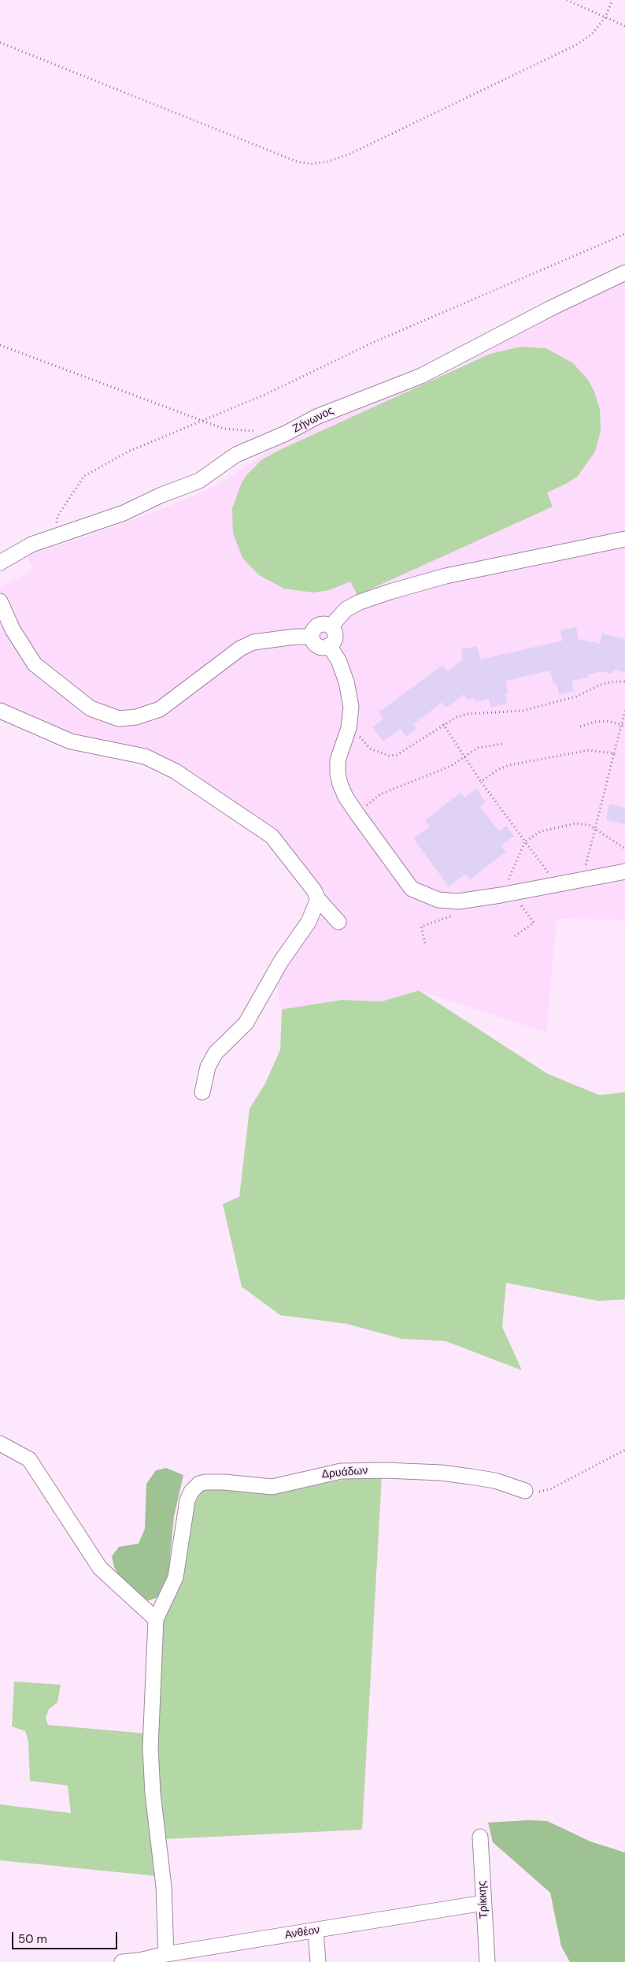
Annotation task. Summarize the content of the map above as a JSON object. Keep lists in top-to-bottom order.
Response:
{
  "streets": {
    "street": [
      "Ζήνωνος",
      "Δρυάδων",
      "Τρίκκης",
      "Ανθέον"
    ]
  },
  "crossings": [
    ["Τρίκκης", "Ανθέον"]
  ],
  "scale_bar": "50 m"
}
